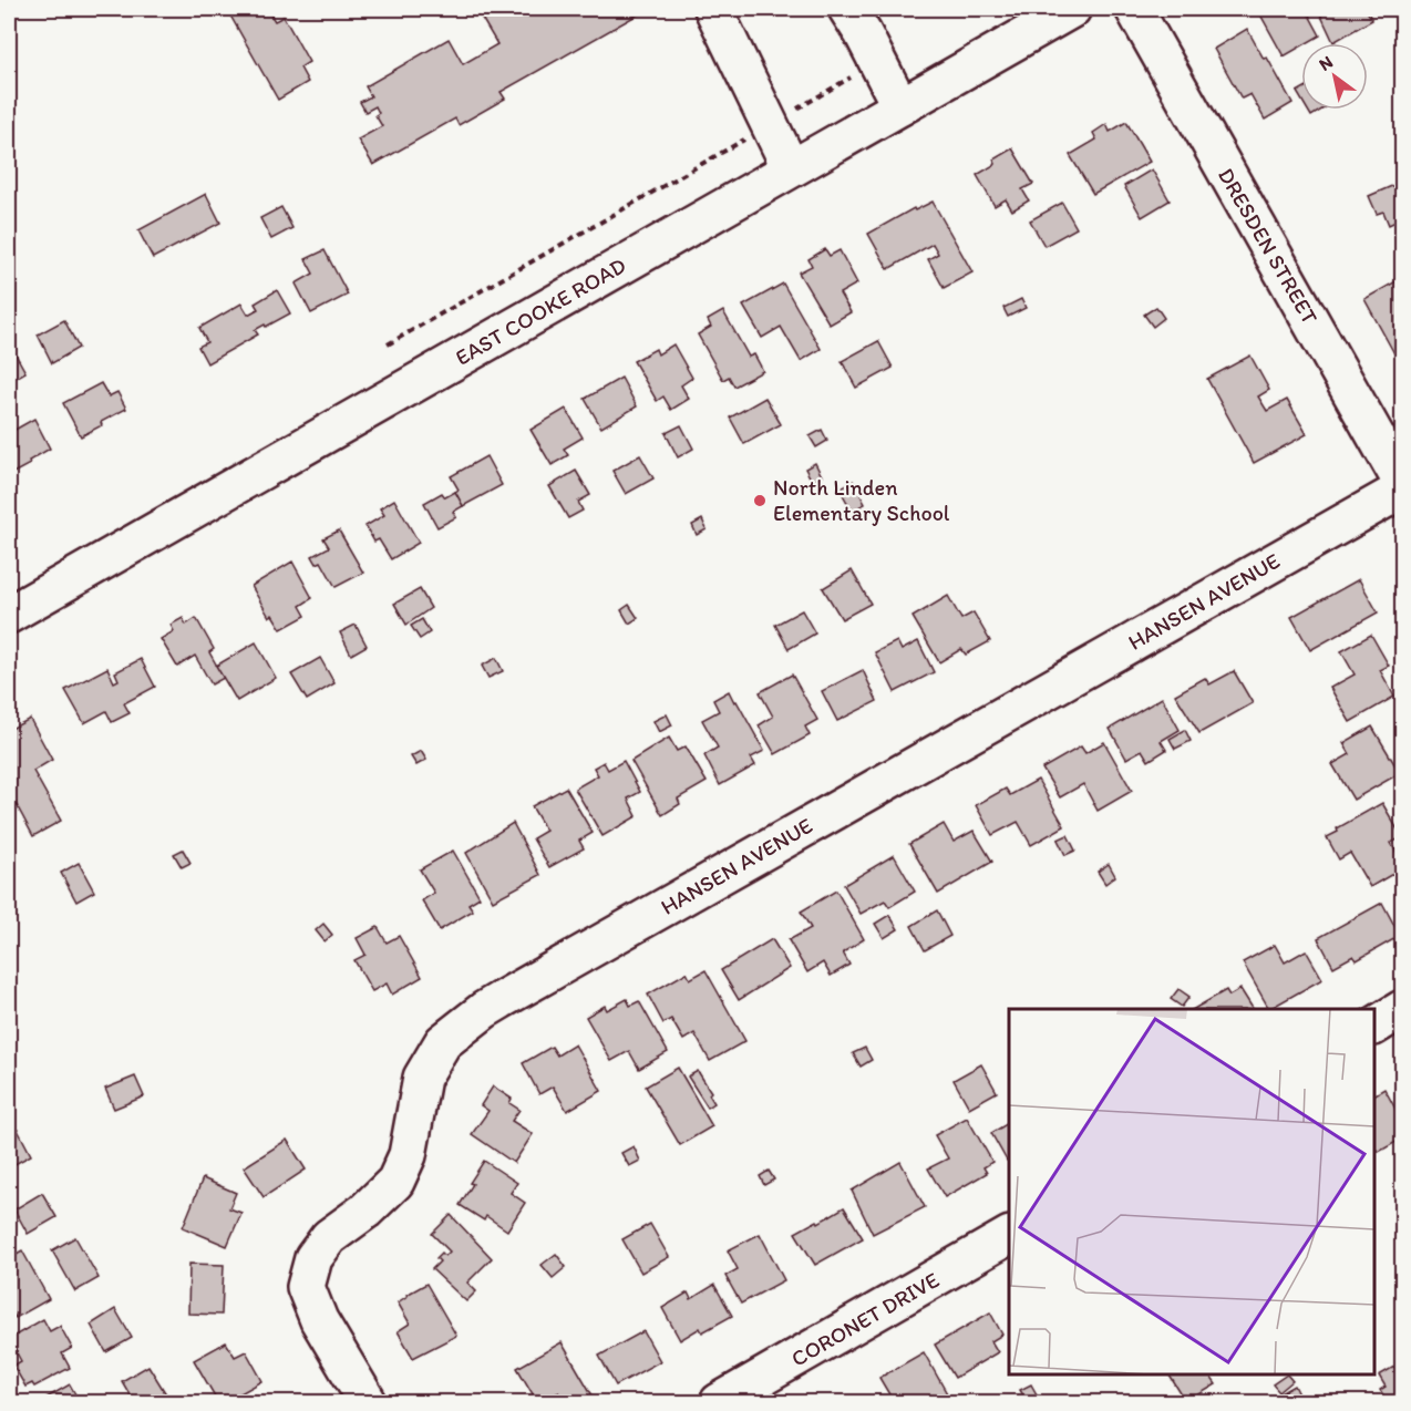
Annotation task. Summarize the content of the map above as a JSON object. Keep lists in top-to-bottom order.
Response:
{
  "streets": {
    "street": [
      "DRESDEN STREET",
      "EAST COOKE ROAD",
      "HANSEN AVENUE",
      "CORONET DRIVE"
    ]
  },
  "places": ["North Linden Elementary School"],
  "north": "top left"
}
